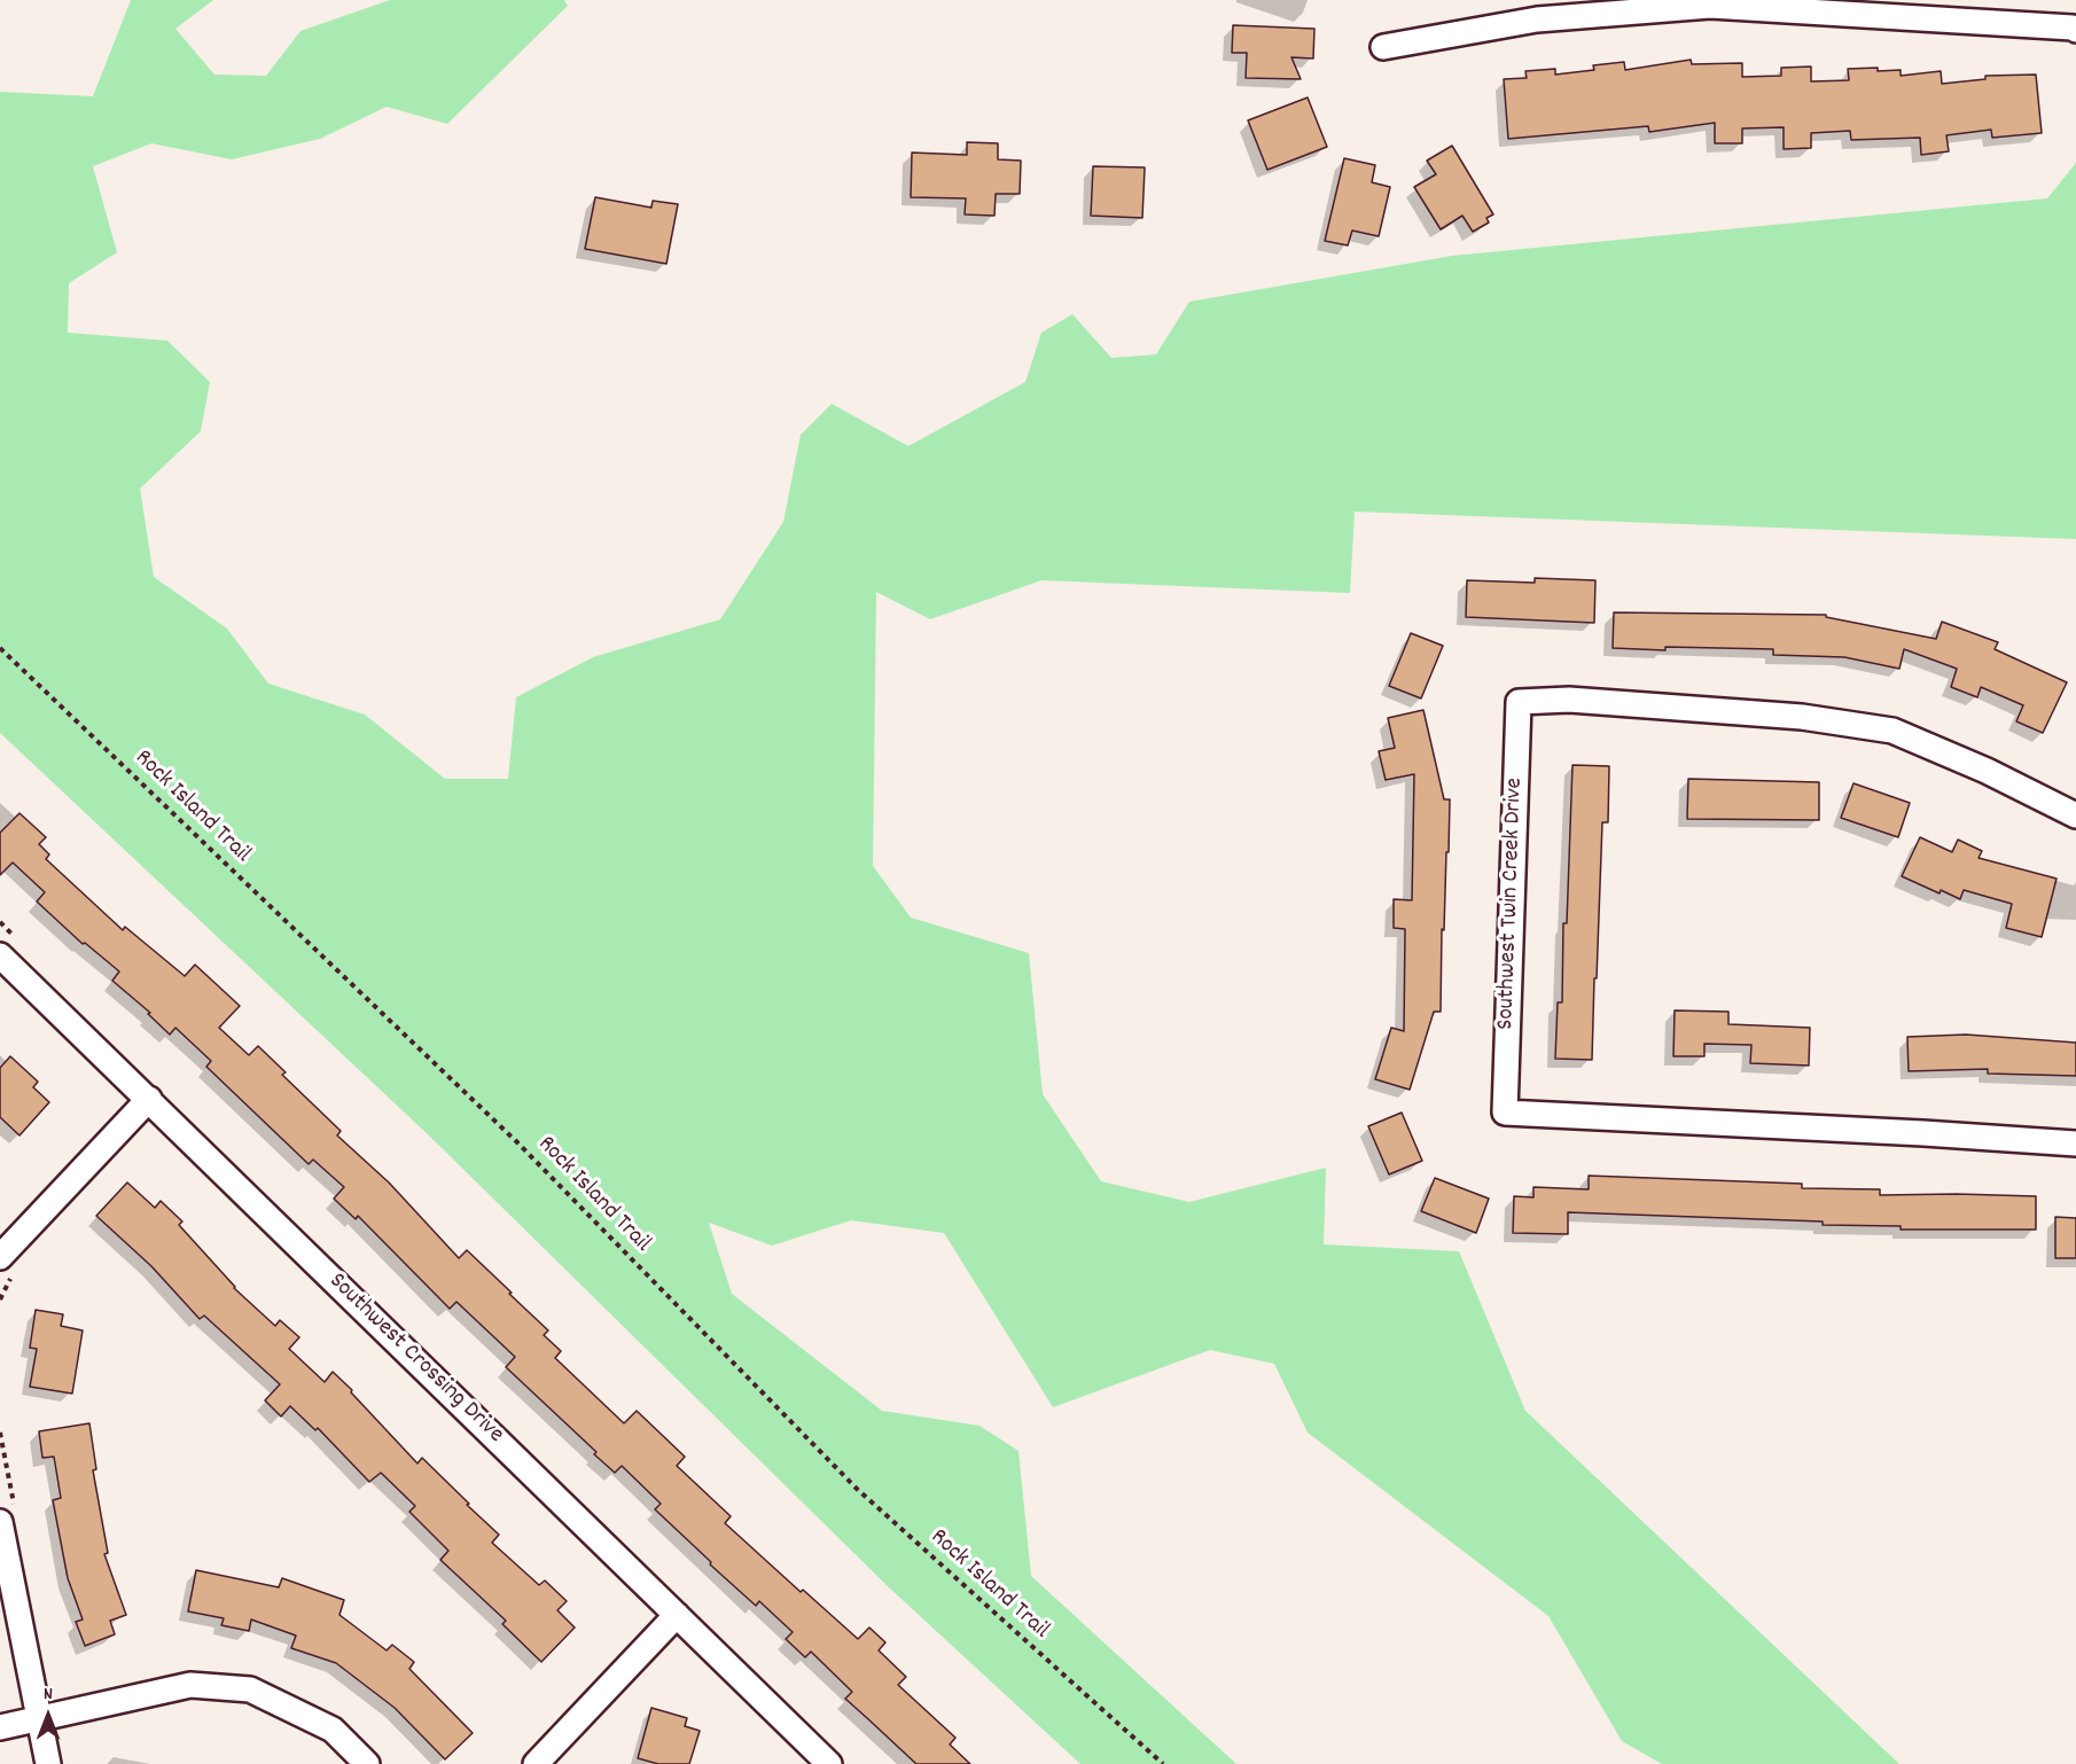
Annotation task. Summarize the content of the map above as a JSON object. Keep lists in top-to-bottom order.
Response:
{
  "streets": {
    "street": ["Southwest Twin Creek Drive", "Southwest Crossing Drive"],
    "path": ["Rock Island Trail"]
  },
  "north": "top"
}
